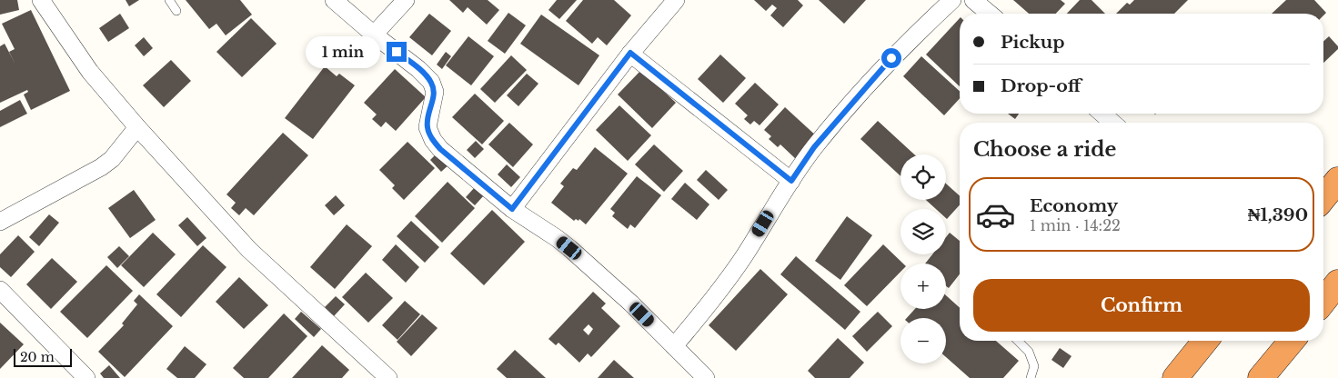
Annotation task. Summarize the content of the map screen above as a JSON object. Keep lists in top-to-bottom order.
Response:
{
  "scale_bar": "20 m",
  "page": {
    "banner": ["Pickup", "Drop-off"],
    "bubble": "1 min",
    "heading": "Choose a ride",
    "map_buttons": ["+", "−"],
    "list": [
      {
        "name": "Economy",
        "note": "1 min · 14:22",
        "value": "₦1,390"
      }
    ],
    "buttons": "Confirm",
    "scale": "20 m"
  }
}
